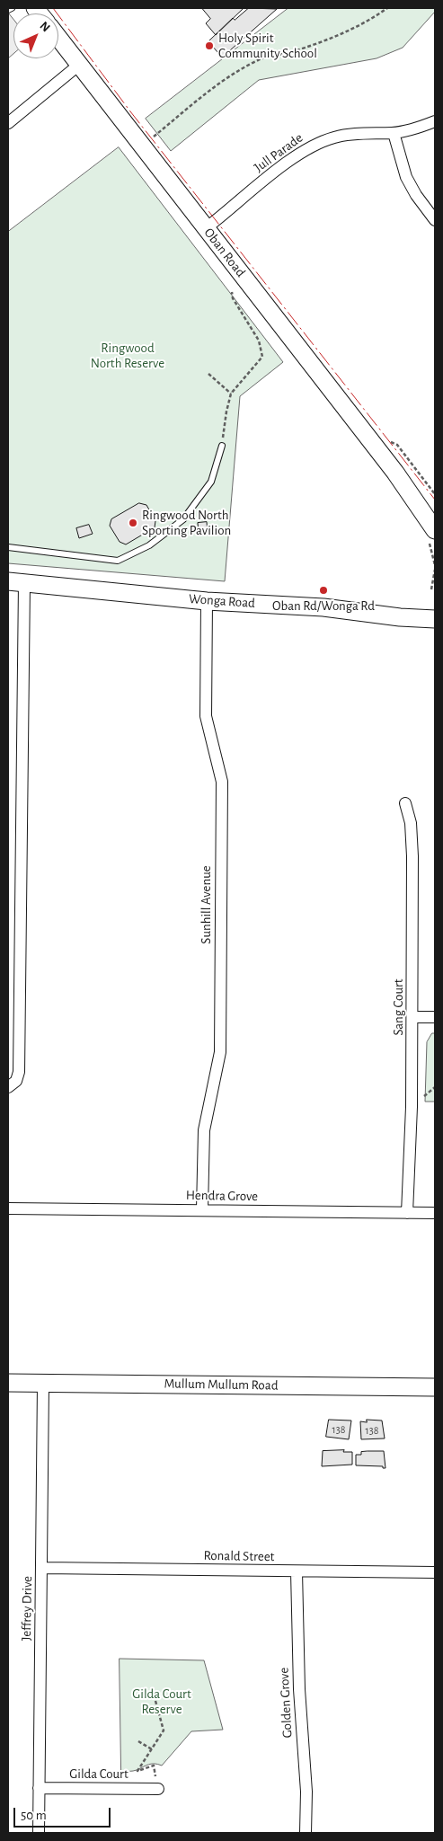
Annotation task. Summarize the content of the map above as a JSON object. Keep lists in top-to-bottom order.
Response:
{
  "streets": {
    "main road": ["Oban Road", "Wonga Road", "Mullum Mullum Road"],
    "street": [
      "Jull Parade",
      "Sunhill Avenue",
      "Sang Court",
      "Hendra Grove",
      "Ronald Street",
      "Jeffrey Drive",
      "Golden Grove",
      "Gilda Court"
    ]
  },
  "crossings": [
    ["Jull Parade", "Oban Road"],
    ["Wonga Road", "Sunhill Avenue"],
    ["Sunhill Avenue", "Hendra Grove"],
    ["Sang Court", "Hendra Grove"],
    ["Mullum Mullum Road", "Jeffrey Drive"],
    ["Ronald Street", "Jeffrey Drive"],
    ["Ronald Street", "Golden Grove"],
    ["Jeffrey Drive", "Gilda Court"]
  ],
  "parks": ["Ringwood North Reserve", "Gilda Court Reserve"],
  "places": ["Holy Spirit Community School", "Ringwood North Sporting Pavilion", "Oban Rd/Wonga Rd"],
  "house_numbers": ["138", "138"],
  "scale_bar": "50 m",
  "north": "top right"
}
